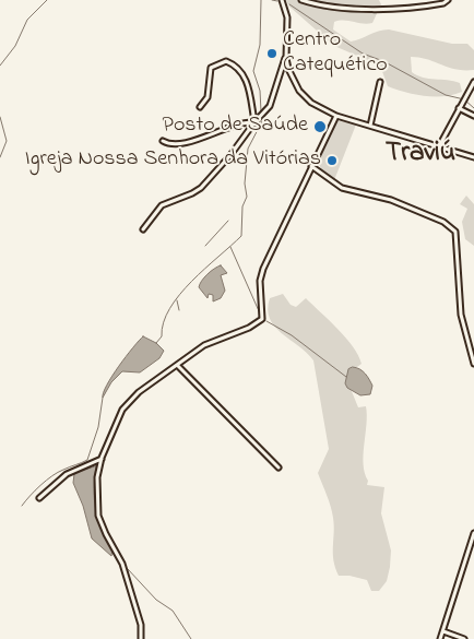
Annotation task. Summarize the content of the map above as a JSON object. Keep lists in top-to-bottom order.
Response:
{
  "districts": ["Traviú"],
  "places": ["Centro Catequético", "Posto de Saúde", "Igreja Nossa Senhora da Vitórias"]
}
